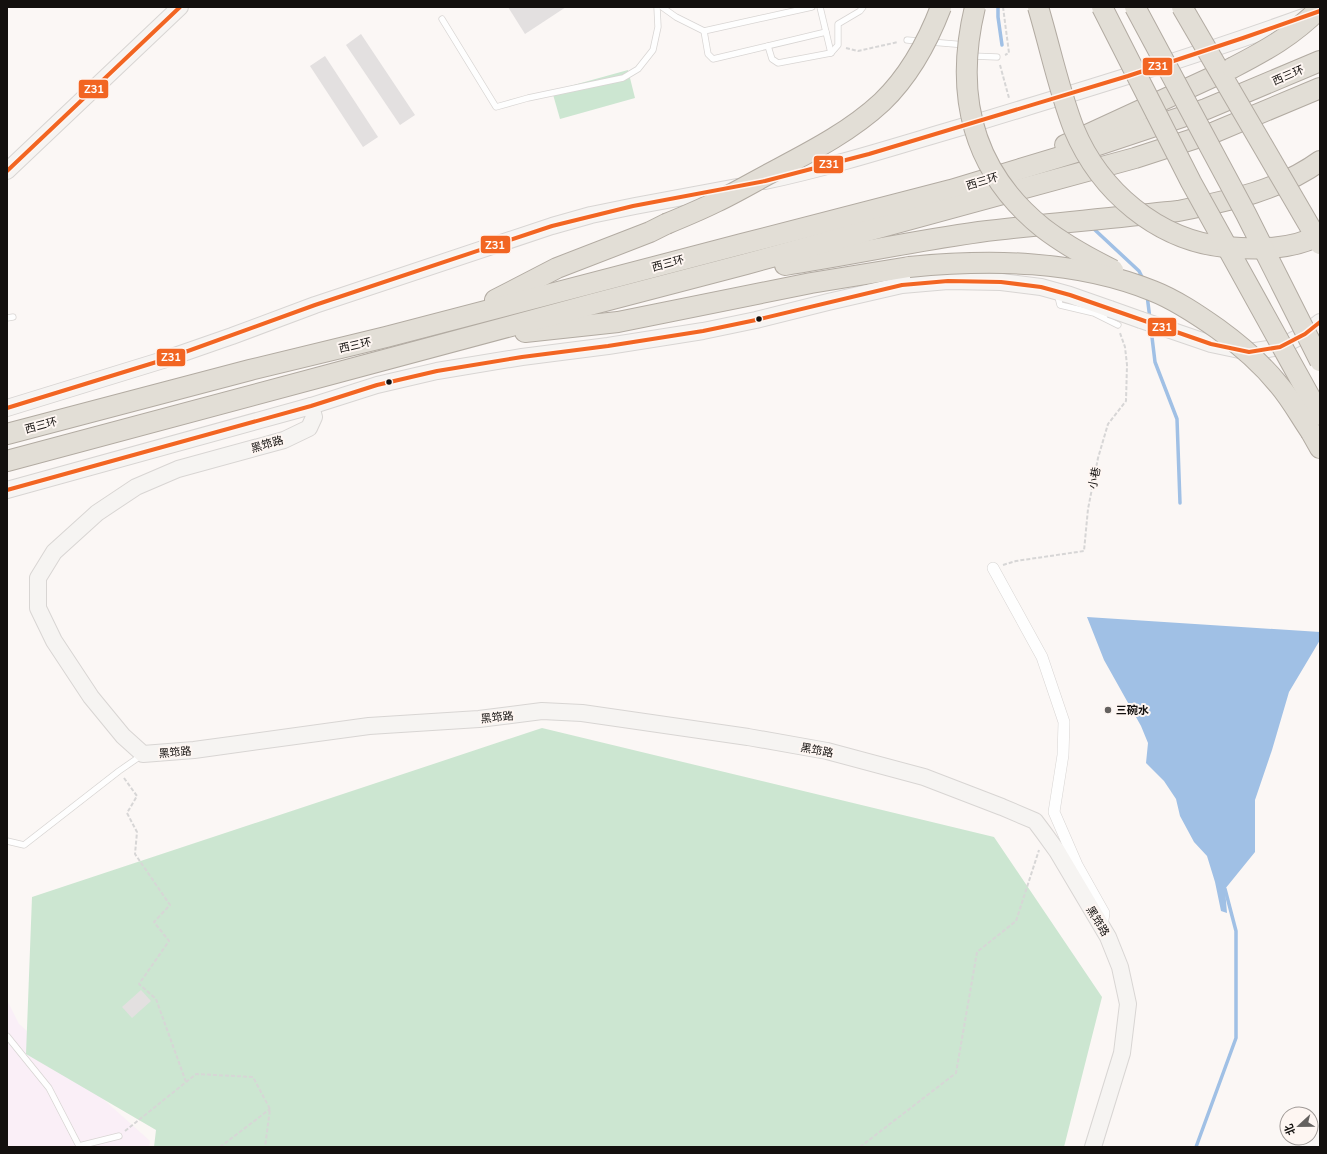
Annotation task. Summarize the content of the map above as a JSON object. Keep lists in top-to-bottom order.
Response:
{
  "streets": {
    "highway": ["西三环"],
    "main road": ["黑筇路"],
    "path": ["小巷"]
  },
  "places": ["三碗水"],
  "lines": ["transit line Z31"],
  "north": "left"
}
